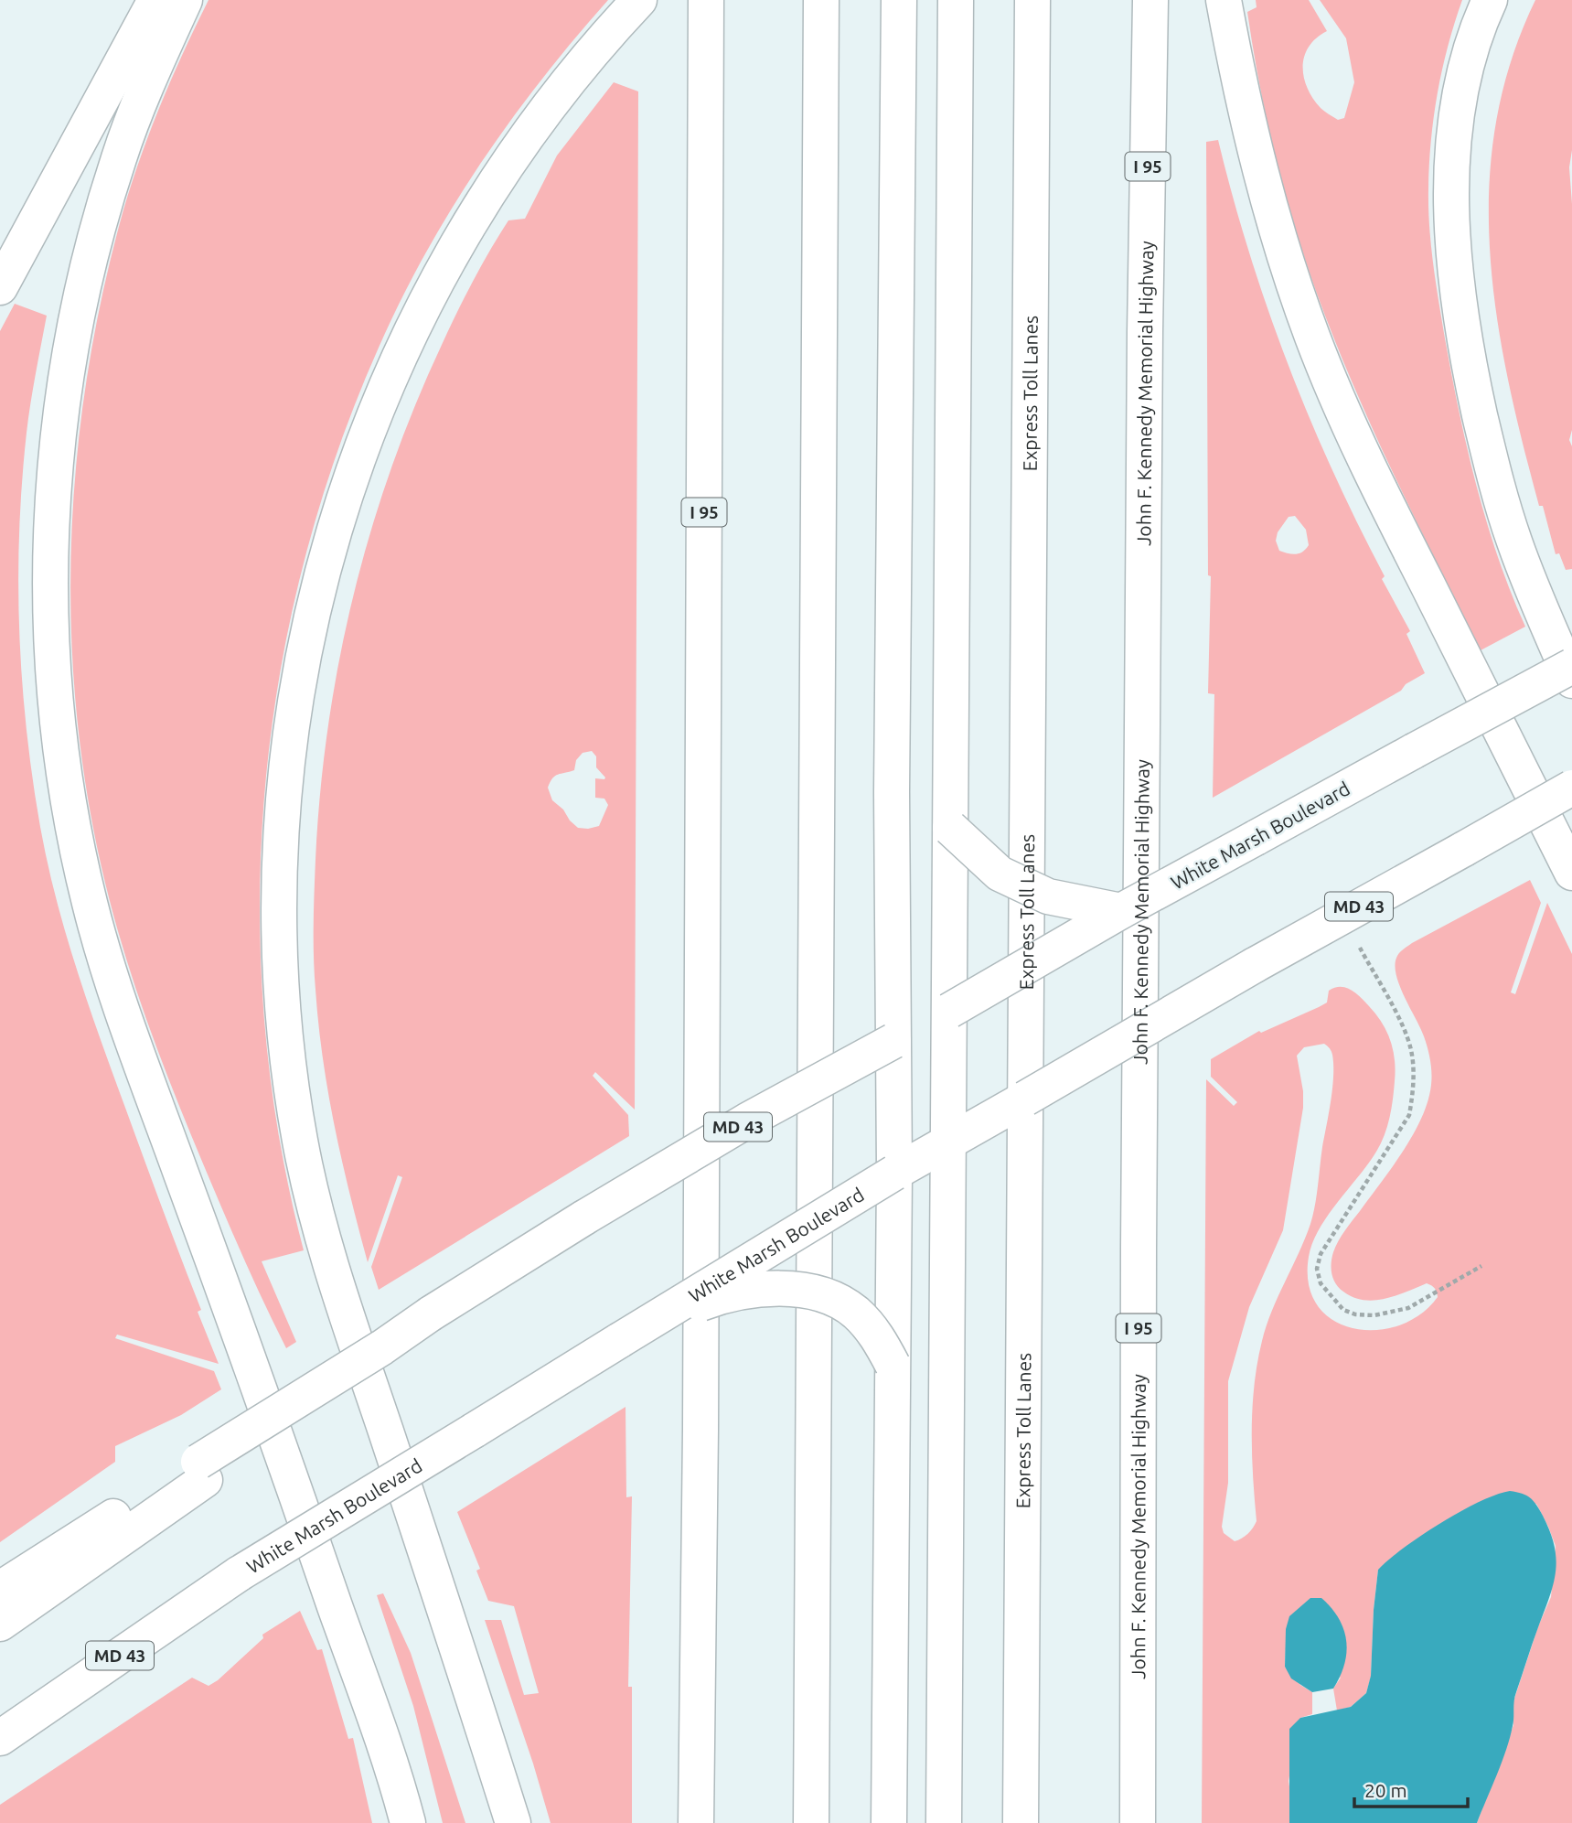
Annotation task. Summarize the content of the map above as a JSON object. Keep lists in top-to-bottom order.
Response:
{
  "streets": {
    "highway": [
      "I 95",
      "Express Toll Lanes",
      "John F. Kennedy Memorial Highway",
      "White Marsh Boulevard",
      "MD 43"
    ]
  },
  "scale_bar": "20 m"
}
